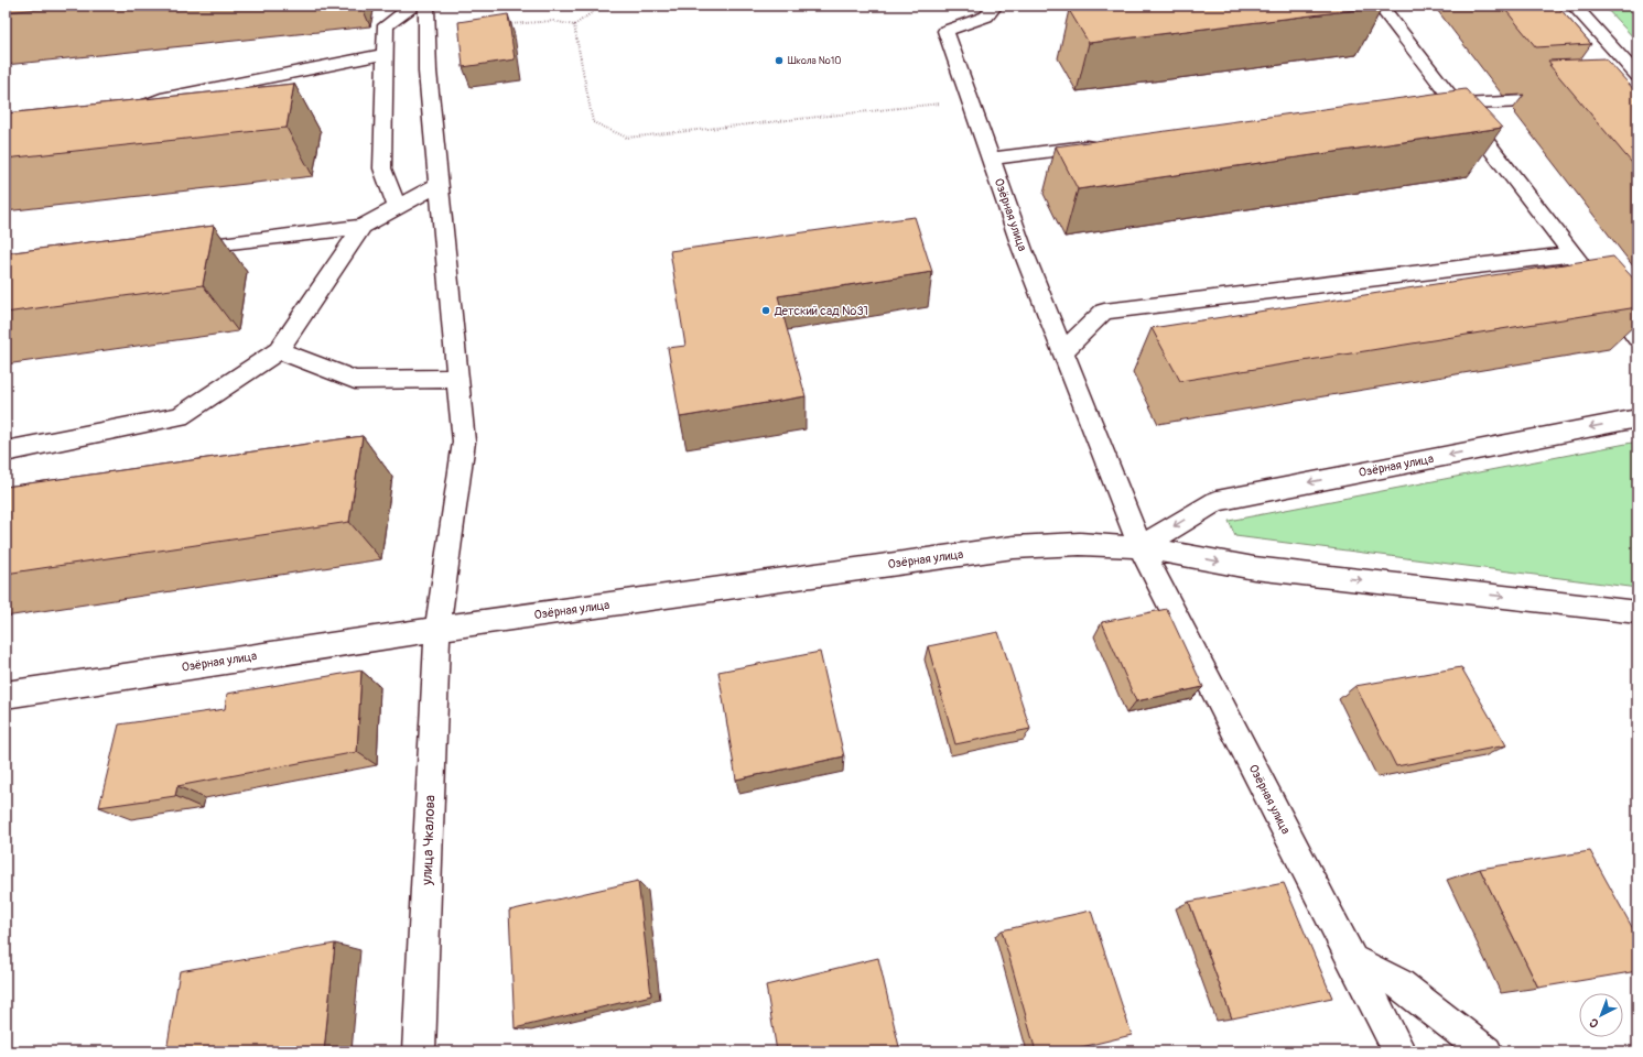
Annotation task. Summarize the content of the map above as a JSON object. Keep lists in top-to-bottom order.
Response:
{
  "streets": {
    "street": ["Озёрная улица", "улица Чкалова"]
  },
  "crossings": [
    ["Озёрная улица", "улица Чкалова"]
  ],
  "places": ["Школа №10", "Детский сад №31"],
  "north": "bottom left"
}
